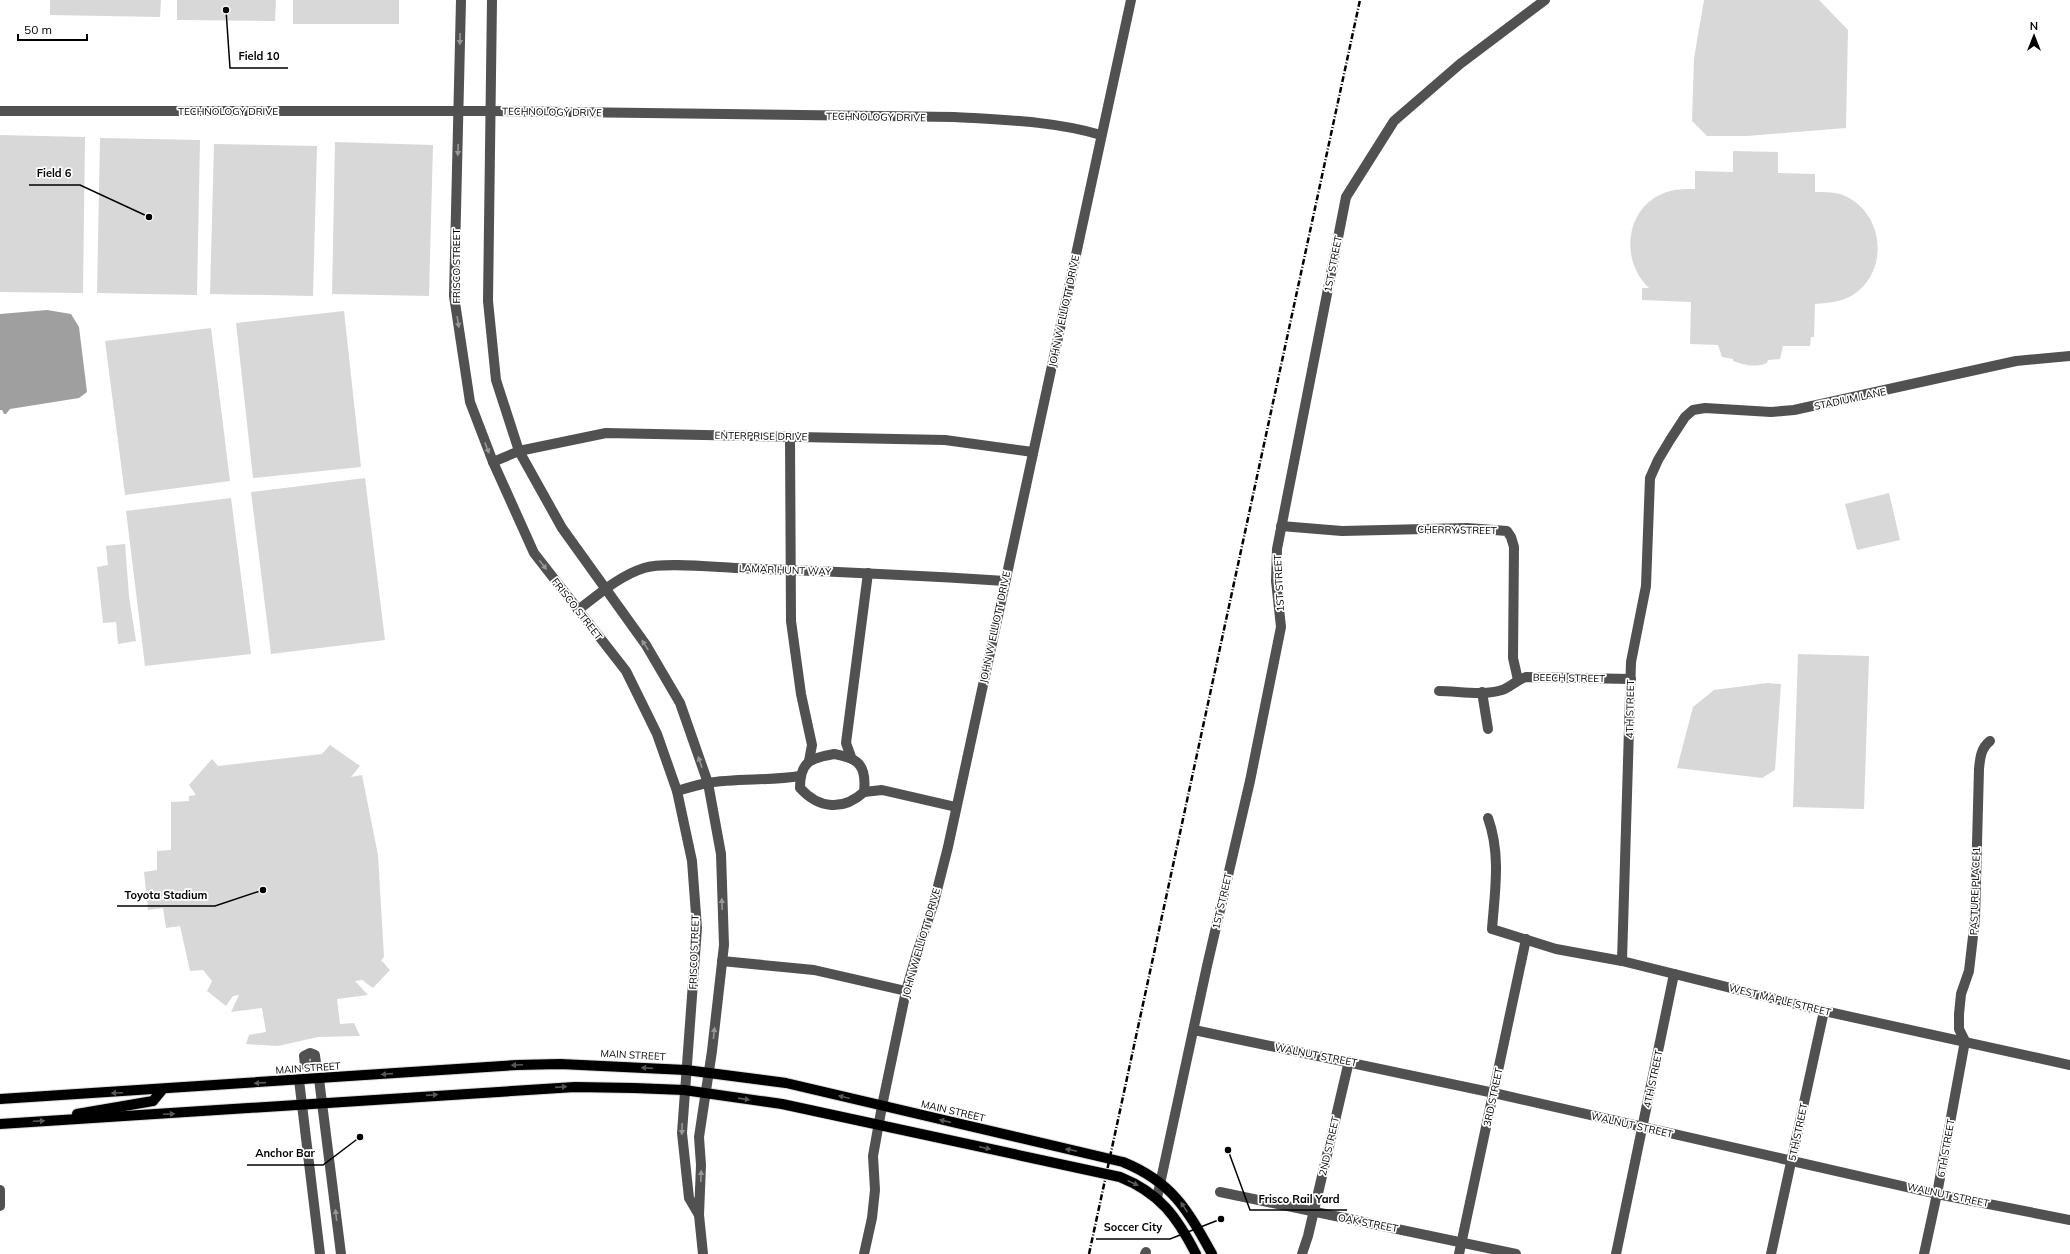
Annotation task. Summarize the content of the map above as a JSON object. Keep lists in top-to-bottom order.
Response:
{
  "streets": {
    "main road": ["MAIN STREET"],
    "street": [
      "TECHNOLOGY DRIVE",
      "1ST STREET",
      "FRISCO STREET",
      "JOHN W ELLIOTT DRIVE",
      "STADIUM LANE",
      "ENTERPRISE DRIVE",
      "CHERRY STREET",
      "LAMAR HUNT WAY",
      "BEECH STREET",
      "4TH STREET",
      "PASTURE PLACE 1",
      "WEST MAPLE STREET",
      "WALNUT STREET",
      "3RD STREET",
      "5TH STREET",
      "2ND STREET",
      "6TH STREET",
      "OAK STREET"
    ]
  },
  "crossings": [
    ["TECHNOLOGY DRIVE", "FRISCO STREET"],
    ["TECHNOLOGY DRIVE", "JOHN W ELLIOTT DRIVE"],
    ["1ST STREET", "CHERRY STREET"],
    ["1ST STREET", "MAIN STREET"],
    ["1ST STREET", "WALNUT STREET"],
    ["FRISCO STREET", "ENTERPRISE DRIVE"],
    ["FRISCO STREET", "LAMAR HUNT WAY"],
    ["FRISCO STREET", "MAIN STREET"],
    ["JOHN W ELLIOTT DRIVE", "ENTERPRISE DRIVE"],
    ["JOHN W ELLIOTT DRIVE", "LAMAR HUNT WAY"],
    ["JOHN W ELLIOTT DRIVE", "MAIN STREET"],
    ["STADIUM LANE", "4TH STREET"],
    ["CHERRY STREET", "BEECH STREET"],
    ["BEECH STREET", "4TH STREET"],
    ["4TH STREET", "WEST MAPLE STREET"],
    ["4TH STREET", "WALNUT STREET"],
    ["PASTURE PLACE 1", "WEST MAPLE STREET"],
    ["PASTURE PLACE 1", "6TH STREET"],
    ["WEST MAPLE STREET", "3RD STREET"],
    ["WEST MAPLE STREET", "5TH STREET"],
    ["WEST MAPLE STREET", "6TH STREET"],
    ["WALNUT STREET", "3RD STREET"],
    ["WALNUT STREET", "5TH STREET"],
    ["WALNUT STREET", "2ND STREET"],
    ["WALNUT STREET", "6TH STREET"],
    ["3RD STREET", "OAK STREET"],
    ["2ND STREET", "OAK STREET"]
  ],
  "places": [
    "Field 10",
    "Field 6",
    "Toyota Stadium",
    "Anchor Bar",
    "Frisco Rail Yard",
    "Soccer City"
  ],
  "scale_bar": "50 m",
  "north": "top"
}
